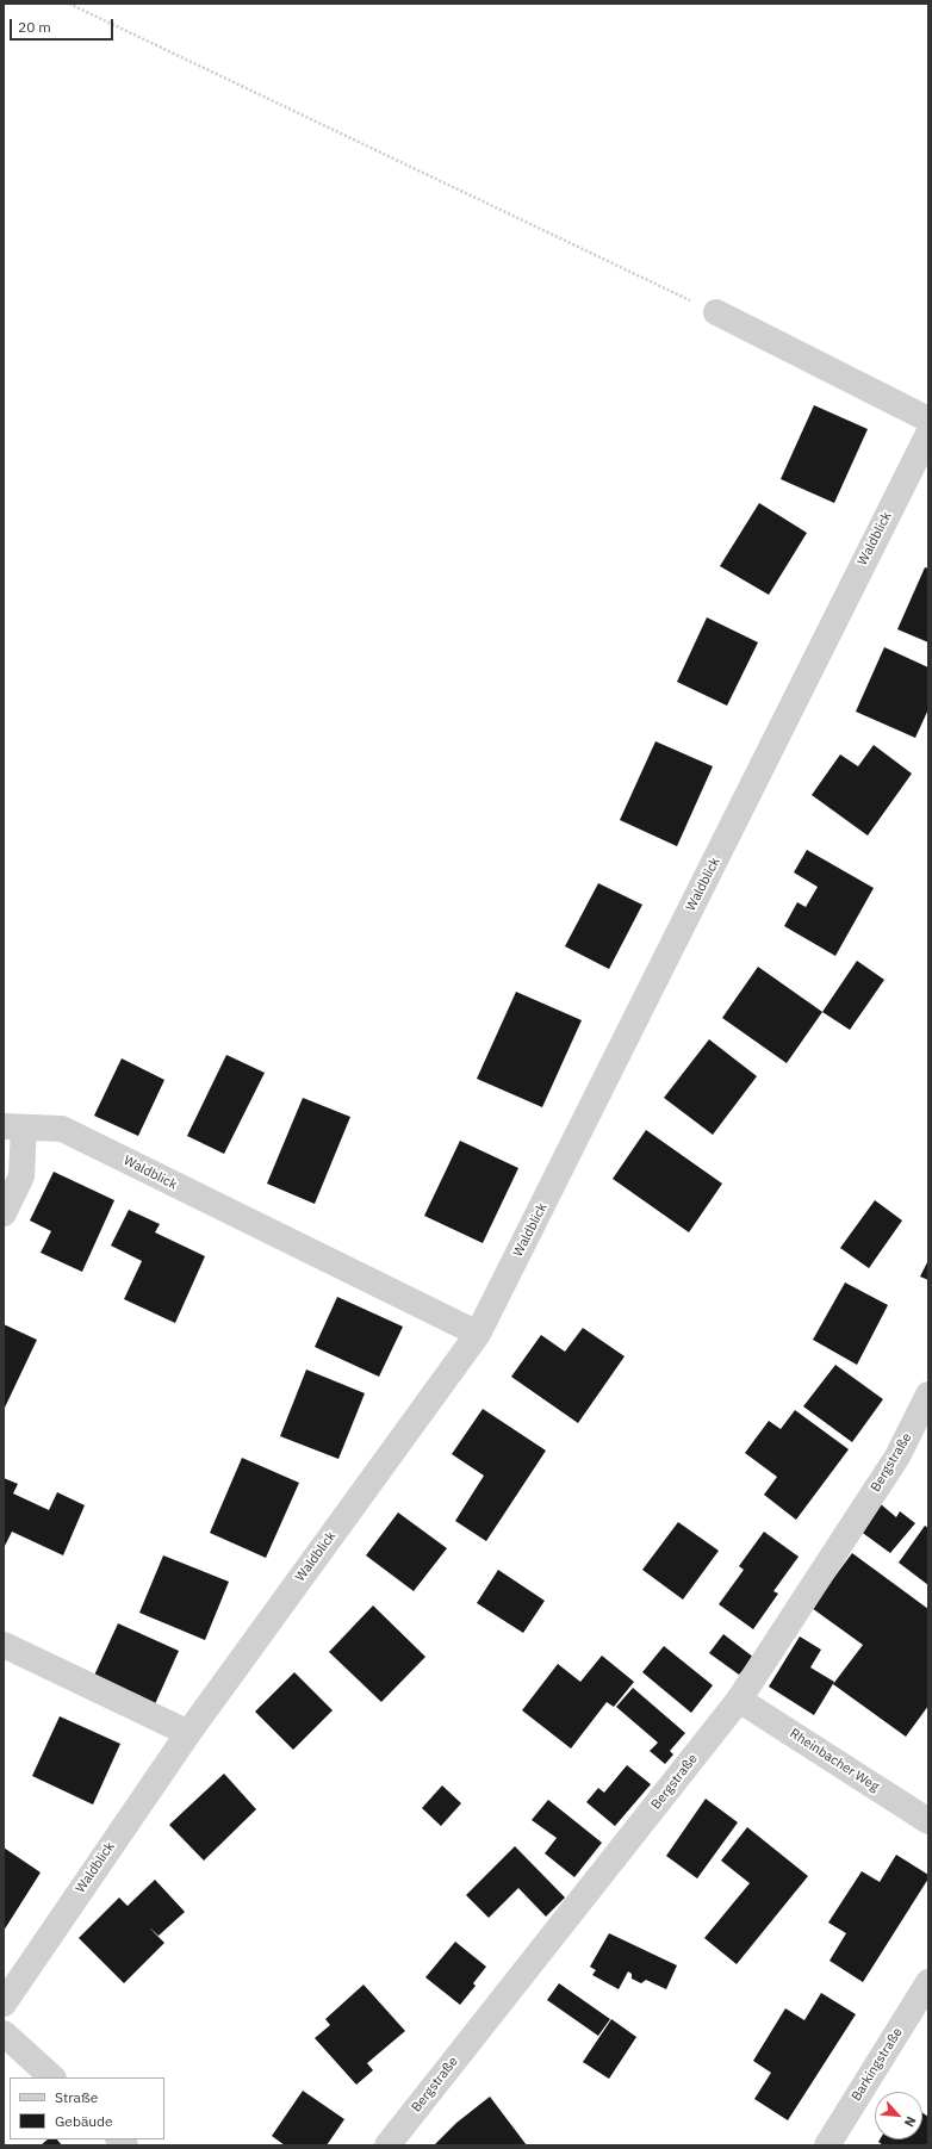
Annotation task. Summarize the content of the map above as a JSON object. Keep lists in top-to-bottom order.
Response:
{
  "streets": {
    "street": [
      "Waldblick",
      "Bergstraße",
      "Rheinbacher Weg",
      "Barkingstraße"
    ]
  },
  "crossings": [
    ["Bergstraße", "Rheinbacher Weg"]
  ],
  "legend": ["Straße", "Gebäude"],
  "scale_bar": "20 m",
  "north": "bottom right"
}
